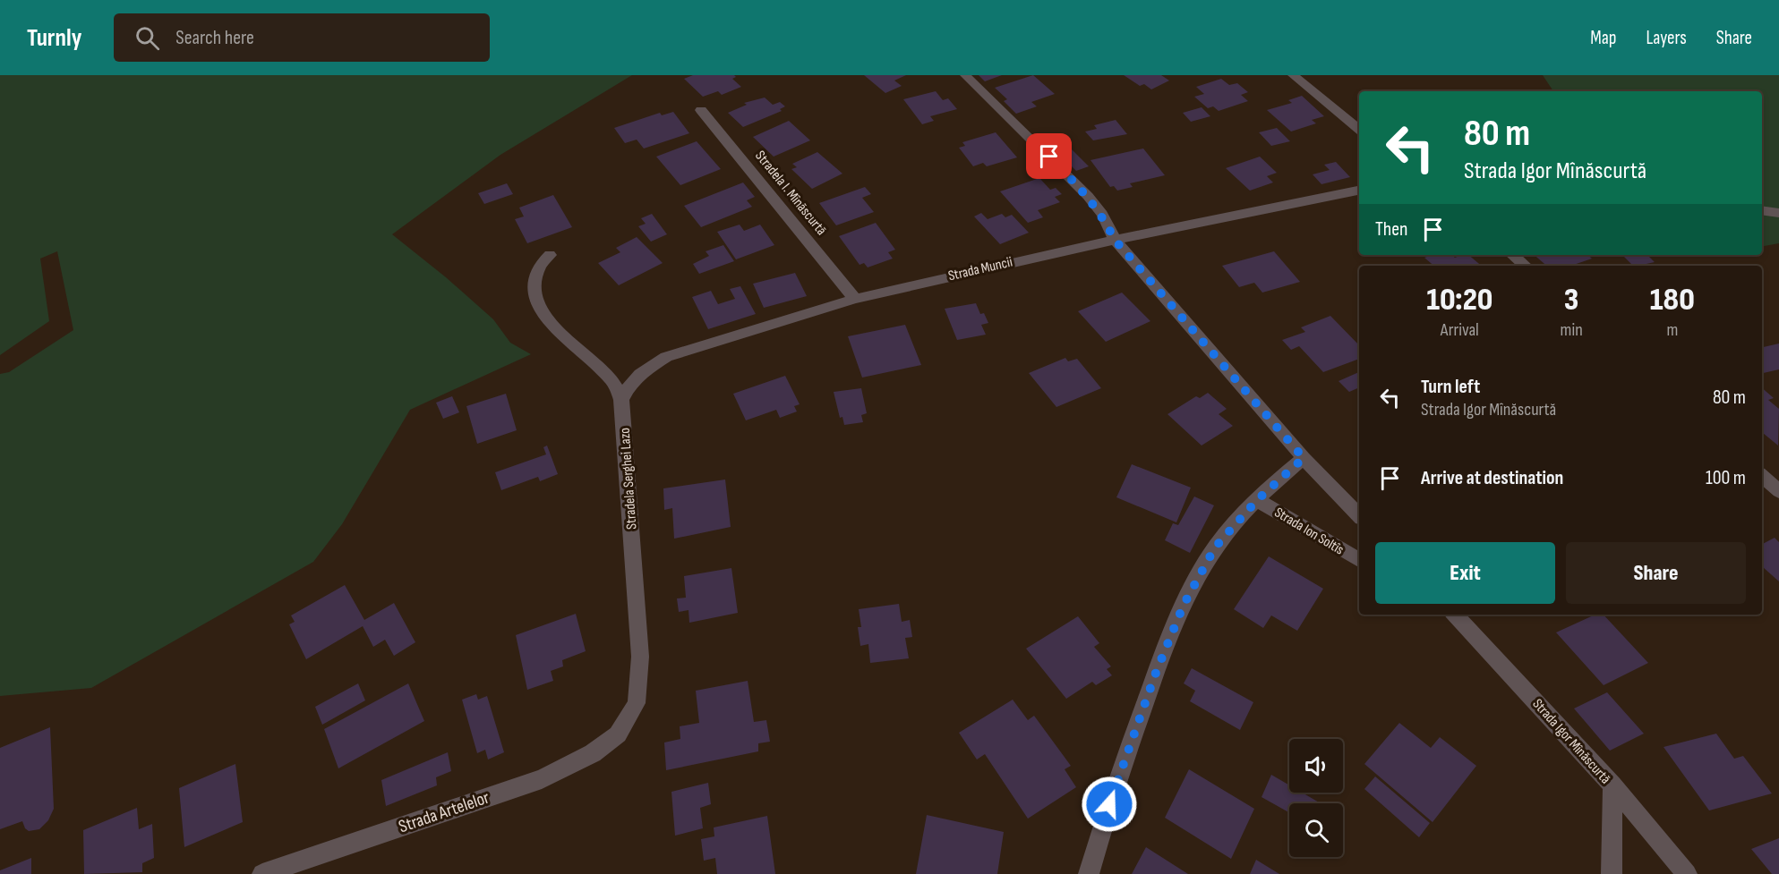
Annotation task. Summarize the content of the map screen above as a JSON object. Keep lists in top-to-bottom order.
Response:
{
  "streets": {
    "street": [
      "Stradela I. Mînăscurtă",
      "Strada Muncii",
      "Stradela Serghei Lazo",
      "Strada Ion Soltîs",
      "Strada Igor Mînăscurtă",
      "Strada Artelelor"
    ]
  },
  "crossings": [
    ["Stradela I. Mînăscurtă", "Strada Muncii"],
    ["Strada Muncii", "Stradela Serghei Lazo"],
    ["Stradela Serghei Lazo", "Strada Artelelor"]
  ],
  "page": {
    "header": "Turnly",
    "search": "Search here",
    "nav": ["Map", "Layers", "Share"],
    "turn": ["80 m", "Strada Igor Mînăscurtă"],
    "then": "Then",
    "eta": [
      "10:20",
      "Arrival",
      "3",
      "min",
      "180",
      "m"
    ],
    "list": [
      {
        "name": "Turn left",
        "note": "Strada Igor Mînăscurtă",
        "value": "80 m"
      },
      {
        "name": "Arrive at destination",
        "value": "100 m"
      }
    ],
    "buttons": ["Exit", "Share"]
  }
}
